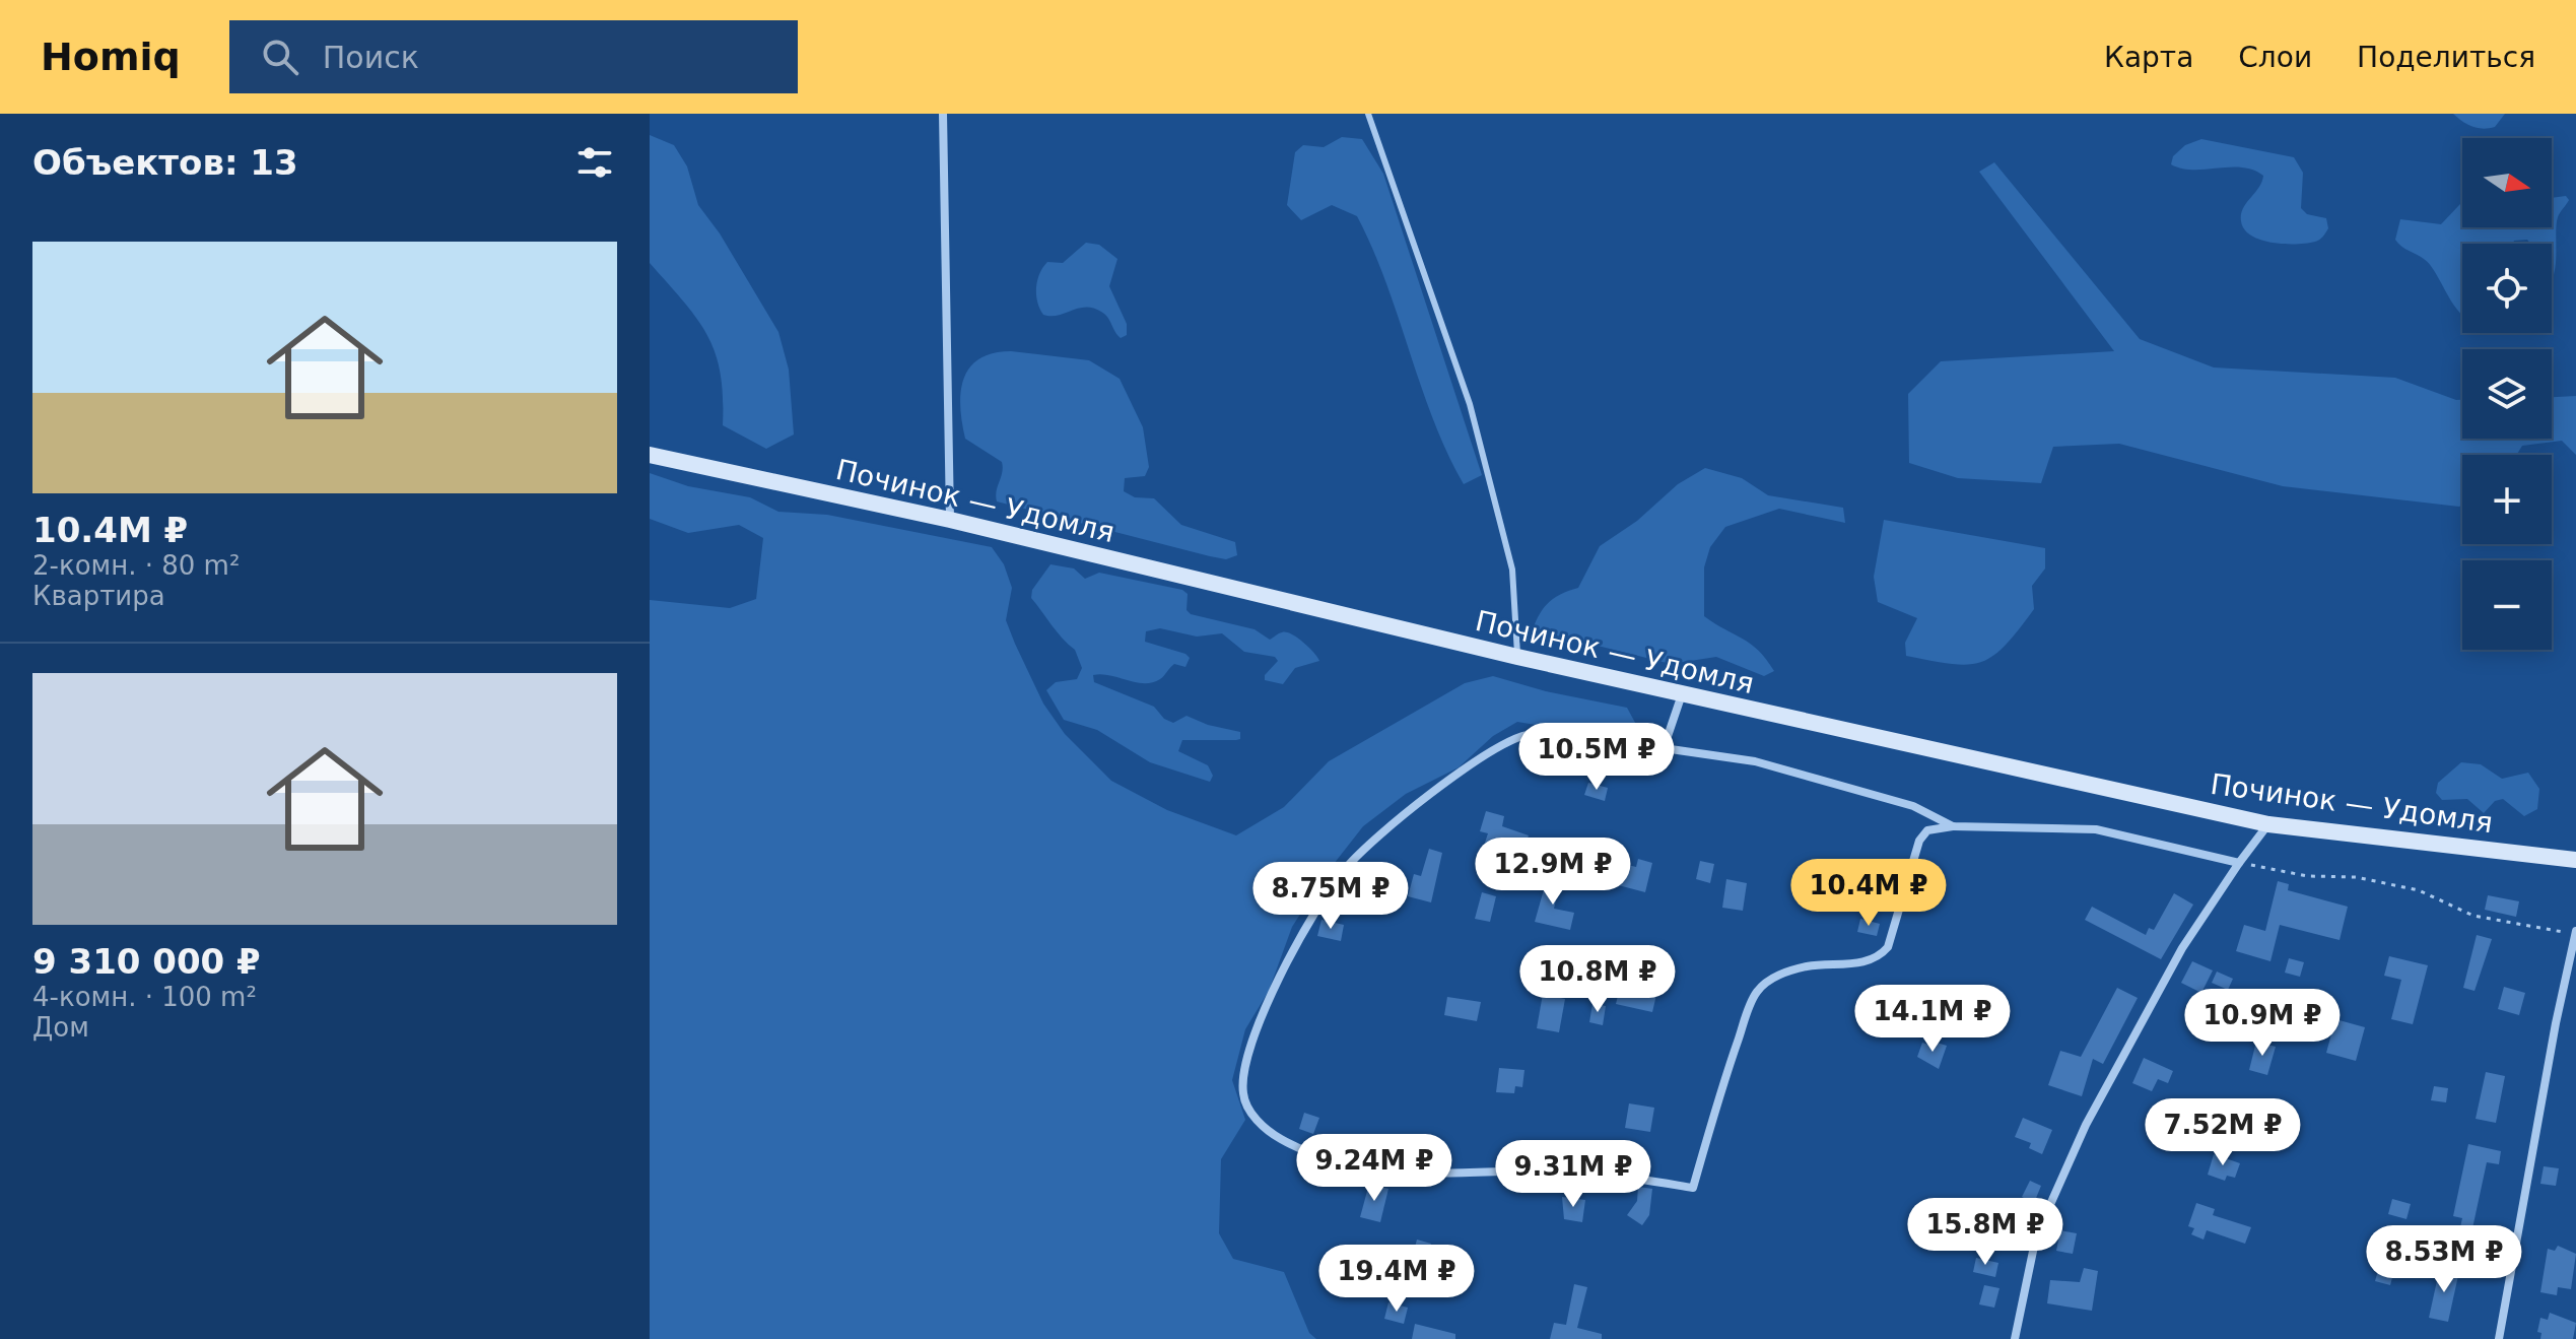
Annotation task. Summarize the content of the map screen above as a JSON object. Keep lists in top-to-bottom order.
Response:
{
  "streets": {
    "main road": ["Починок — Удомля"]
  },
  "north": "right",
  "page": {
    "header": "Homiq",
    "search": "Поиск",
    "nav": ["Карта", "Слои", "Поделиться"],
    "heading": "Объектов: 13",
    "map_buttons": ["+", "−"],
    "list": [
      {
        "name": "10.4M ₽",
        "note": "2-комн. · 80 m² · Квартира"
      },
      {
        "name": "9 310 000 ₽",
        "note": "4-комн. · 100 m² · Дом"
      }
    ],
    "price": [
      "10.5M ₽",
      "12.9M ₽",
      "10.4M ₽",
      "8.75M ₽",
      "10.8M ₽",
      "14.1M ₽",
      "10.9M ₽",
      "7.52M ₽",
      "9.24M ₽",
      "9.31M ₽",
      "15.8M ₽",
      "8.53M ₽",
      "19.4M ₽"
    ]
  }
}
